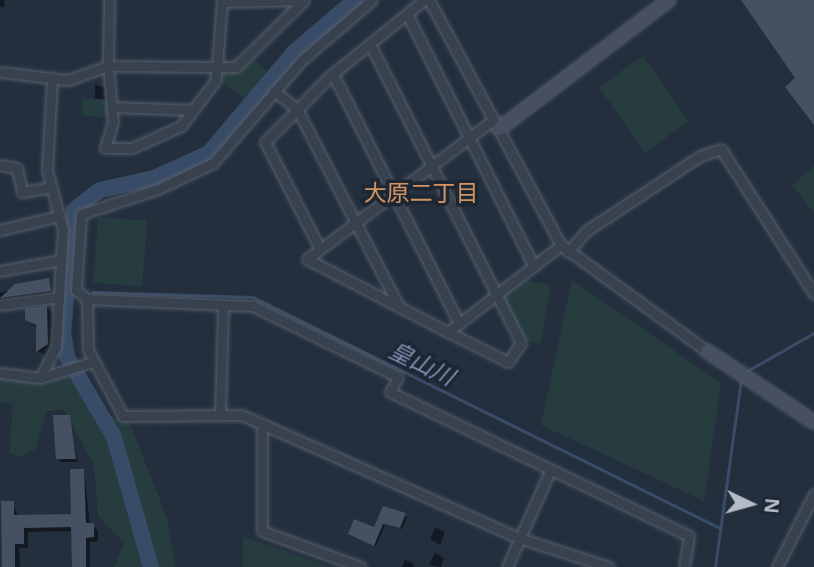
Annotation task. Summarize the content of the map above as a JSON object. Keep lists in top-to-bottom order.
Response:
{
  "districts": ["大原二丁目"],
  "water": ["皇山川"],
  "north": "right"
}
